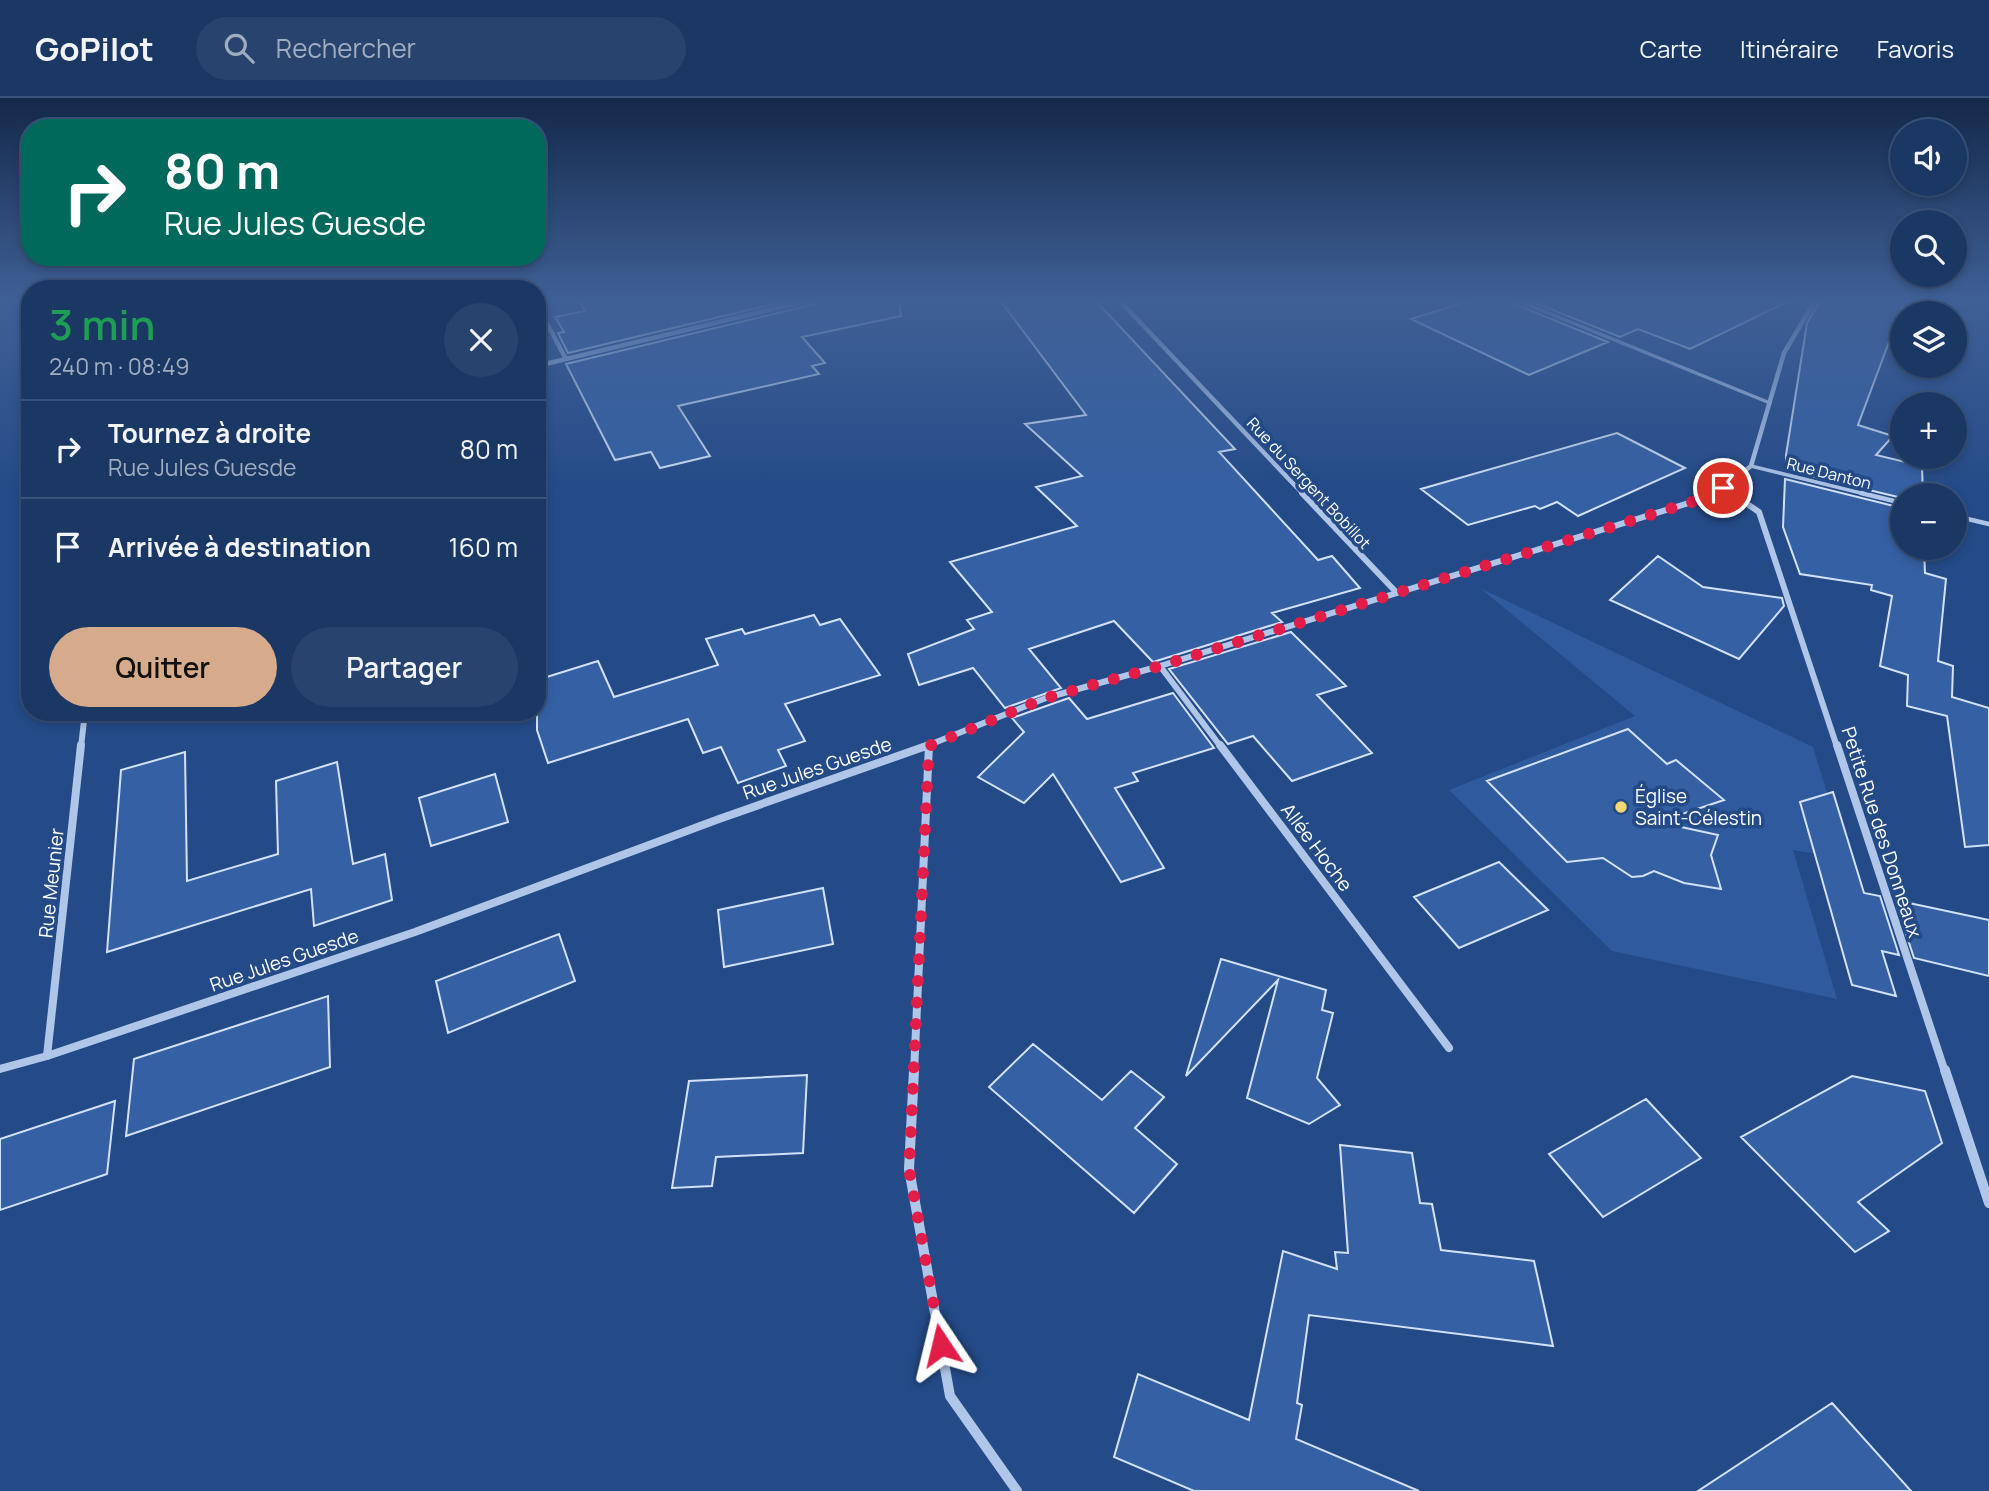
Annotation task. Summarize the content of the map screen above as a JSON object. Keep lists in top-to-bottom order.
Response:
{
  "streets": {
    "street": [
      "Rue du Sergent Bobillot",
      "Rue Jules Guesde",
      "Petite Rue des Donneaux",
      "Allée Hoche",
      "Rue Meunier"
    ],
    "lane": ["Rue Danton"]
  },
  "crossings": [
    ["Rue Danton", "Rue Jules Guesde"],
    ["Rue du Sergent Bobillot", "Rue Jules Guesde"],
    ["Rue Jules Guesde", "Petite Rue des Donneaux"],
    ["Rue Jules Guesde", "Allée Hoche"],
    ["Rue Jules Guesde", "Rue Meunier"]
  ],
  "places": ["Église Saint-Célestin"],
  "page": {
    "header": "GoPilot",
    "search": "Rechercher",
    "nav": ["Carte", "Itinéraire", "Favoris"],
    "map_buttons": ["+", "−"],
    "turn": ["80 m", "Rue Jules Guesde"],
    "heading": ["3 min", "240 m · 08:49"],
    "list": [
      {
        "name": "Tournez à droite",
        "note": "Rue Jules Guesde",
        "value": "80 m"
      },
      {
        "name": "Arrivée à destination",
        "value": "160 m"
      }
    ],
    "buttons": ["Quitter", "Partager"]
  }
}
